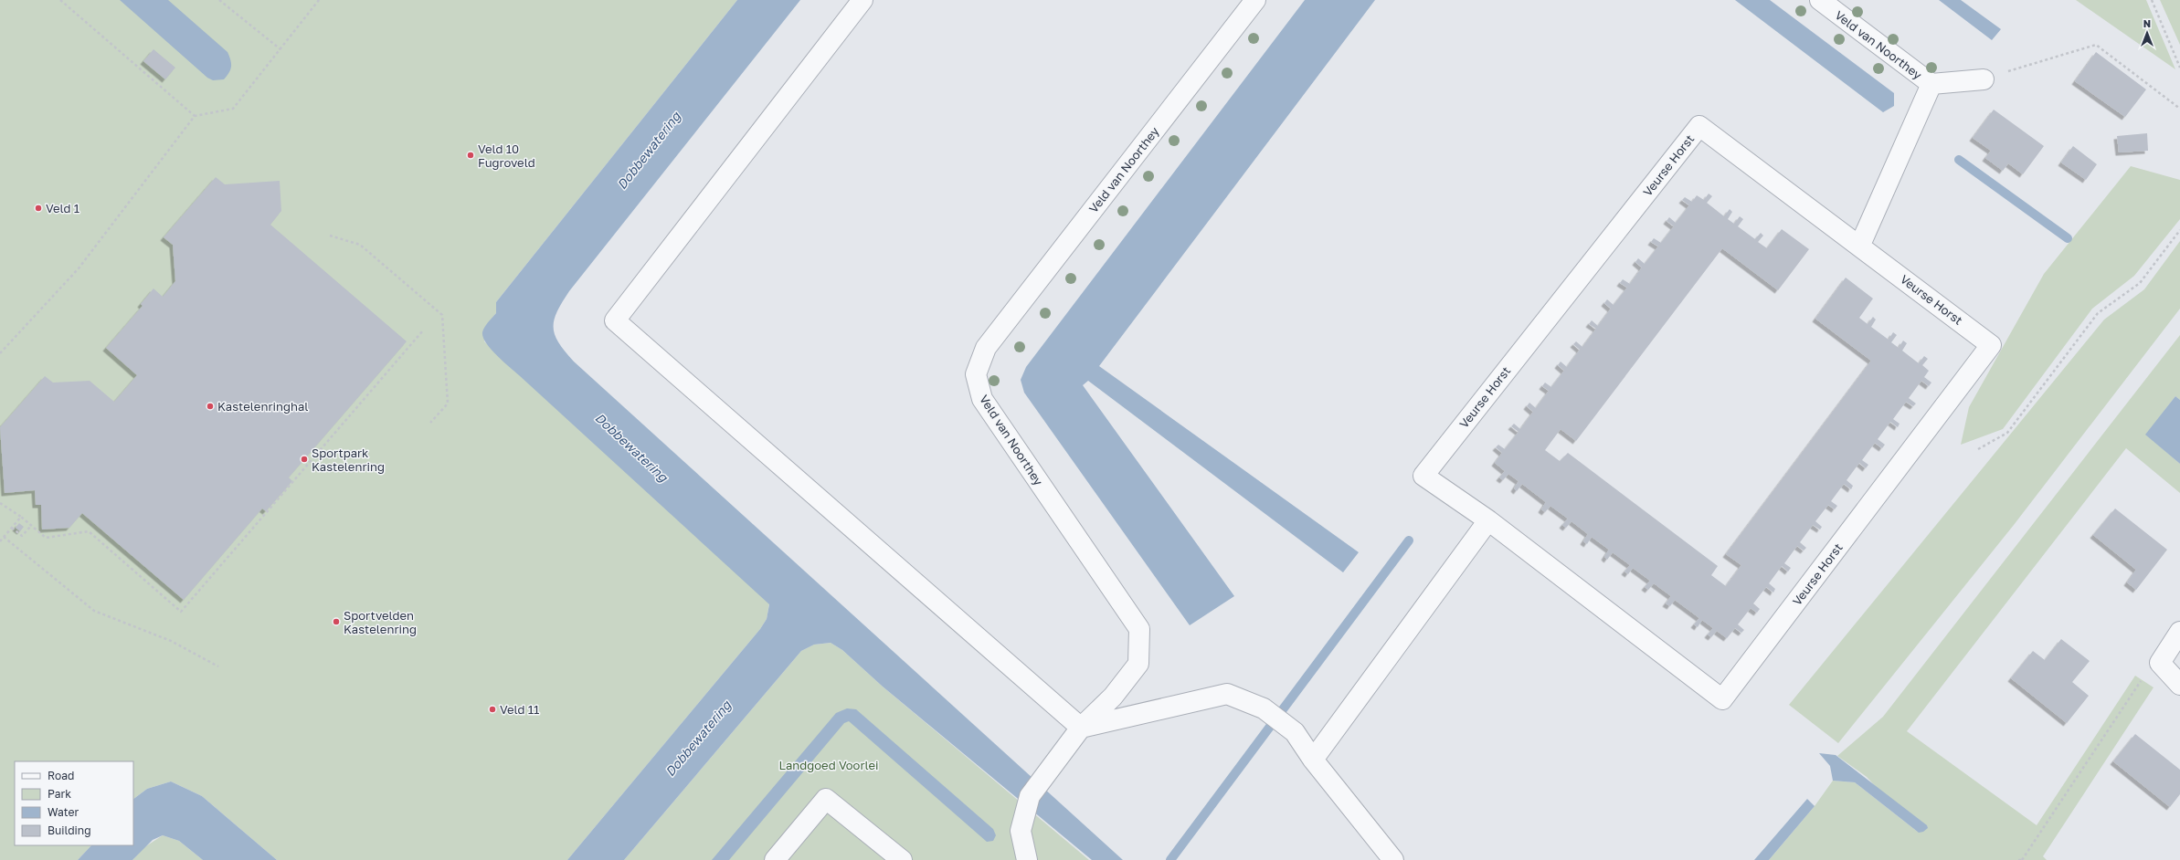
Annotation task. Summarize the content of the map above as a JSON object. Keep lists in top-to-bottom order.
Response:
{
  "streets": {
    "street": ["Veld van Noorthey", "Veurse Horst"]
  },
  "water": ["Dobbewatering"],
  "parks": ["Landgoed Voorlei"],
  "places": [
    "Veld 10 Fugroveld",
    "Veld 1",
    "Kastelenringhal",
    "Sportpark Kastelenring",
    "Sportvelden Kastelenring",
    "Veld 11"
  ],
  "legend": [
    "Road",
    "Park",
    "Water",
    "Building"
  ],
  "north": "top"
}
